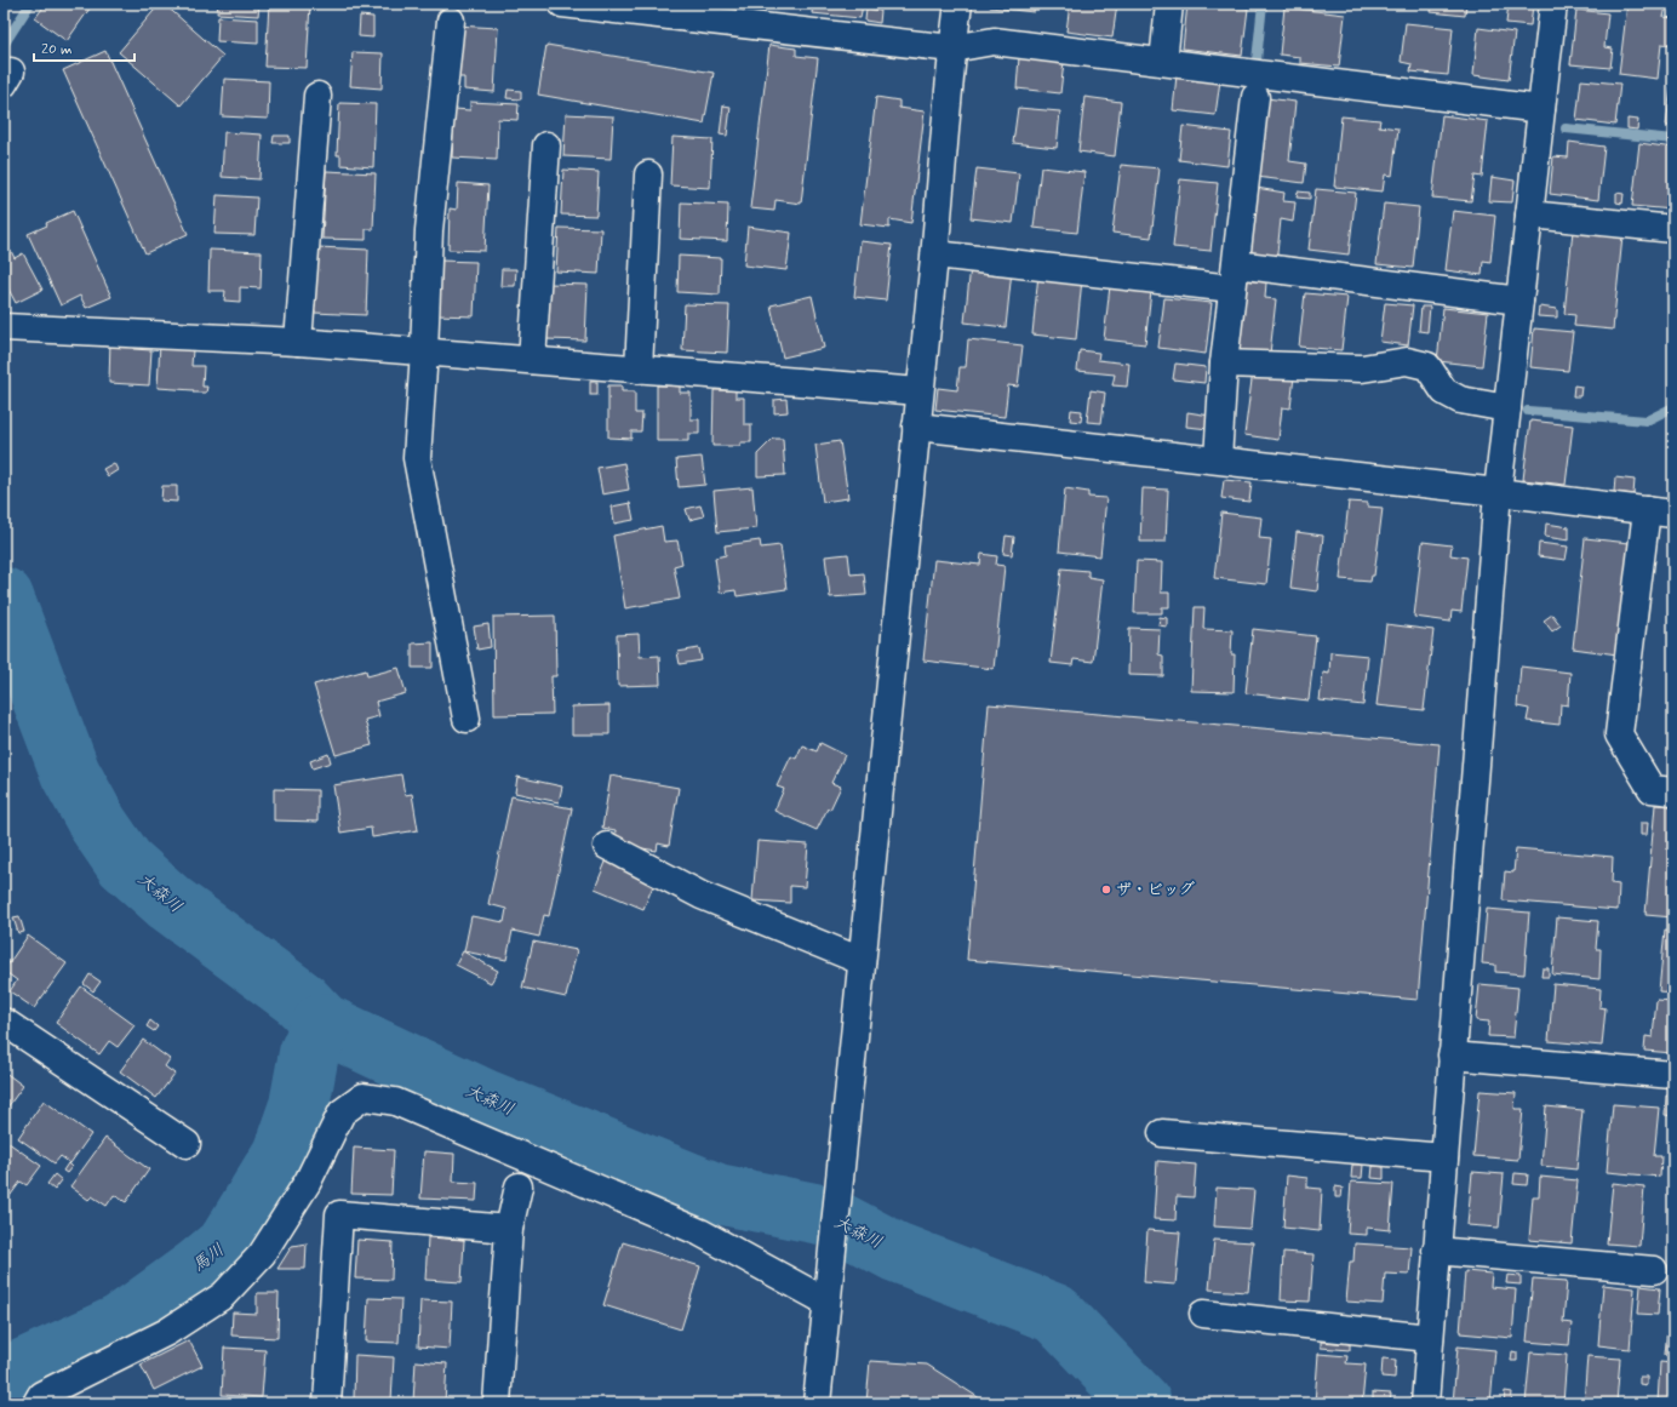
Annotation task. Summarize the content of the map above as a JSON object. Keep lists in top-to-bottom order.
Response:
{
  "water": ["大森川", "馬川"],
  "places": ["ザ・ビッグ"],
  "scale_bar": "20 m"
}
